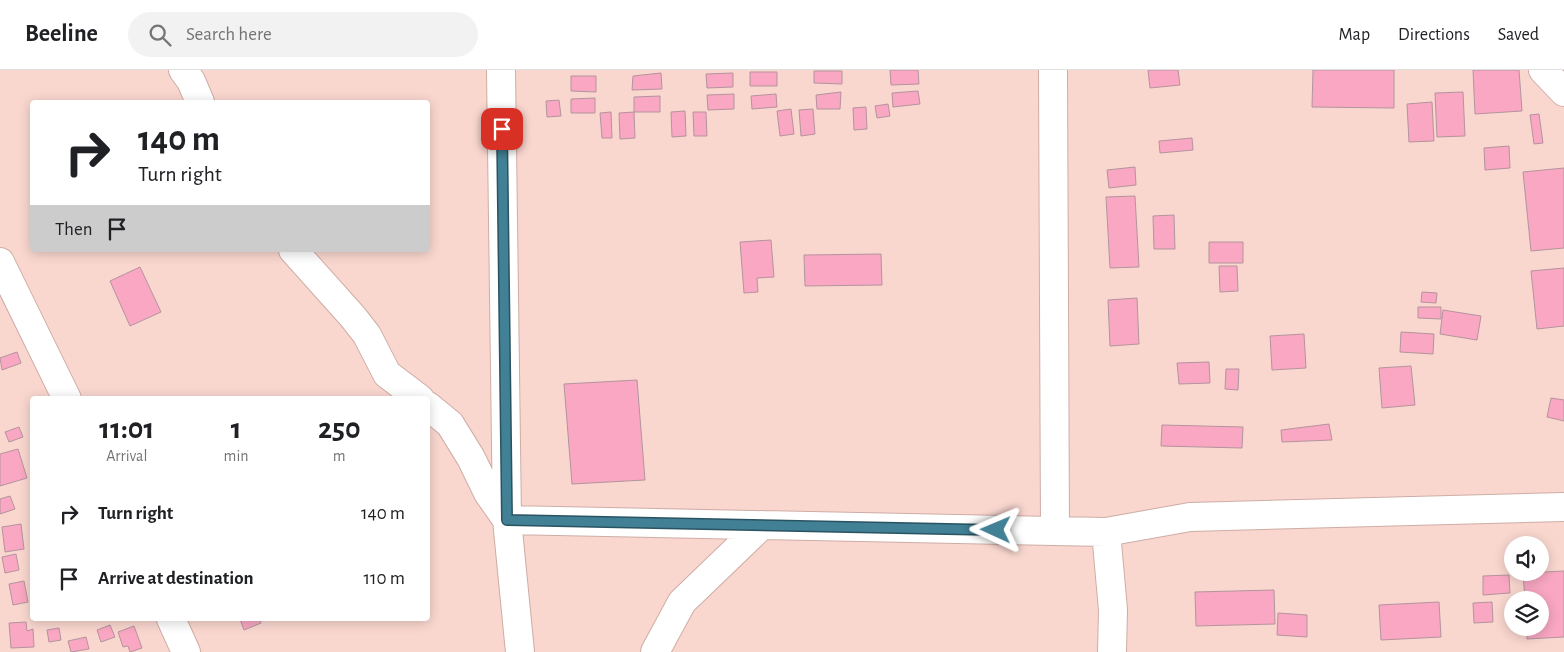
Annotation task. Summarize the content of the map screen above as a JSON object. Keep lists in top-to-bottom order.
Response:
{
  "page": {
    "header": "Beeline",
    "search": "Search here",
    "nav": ["Map", "Directions", "Saved"],
    "turn": ["140 m", "Turn right"],
    "then": "Then",
    "eta": [
      "11:01",
      "Arrival",
      "1",
      "min",
      "250",
      "m"
    ],
    "list": [
      {
        "name": "Turn right",
        "value": "140 m"
      },
      {
        "name": "Arrive at destination",
        "value": "110 m"
      }
    ]
  }
}
